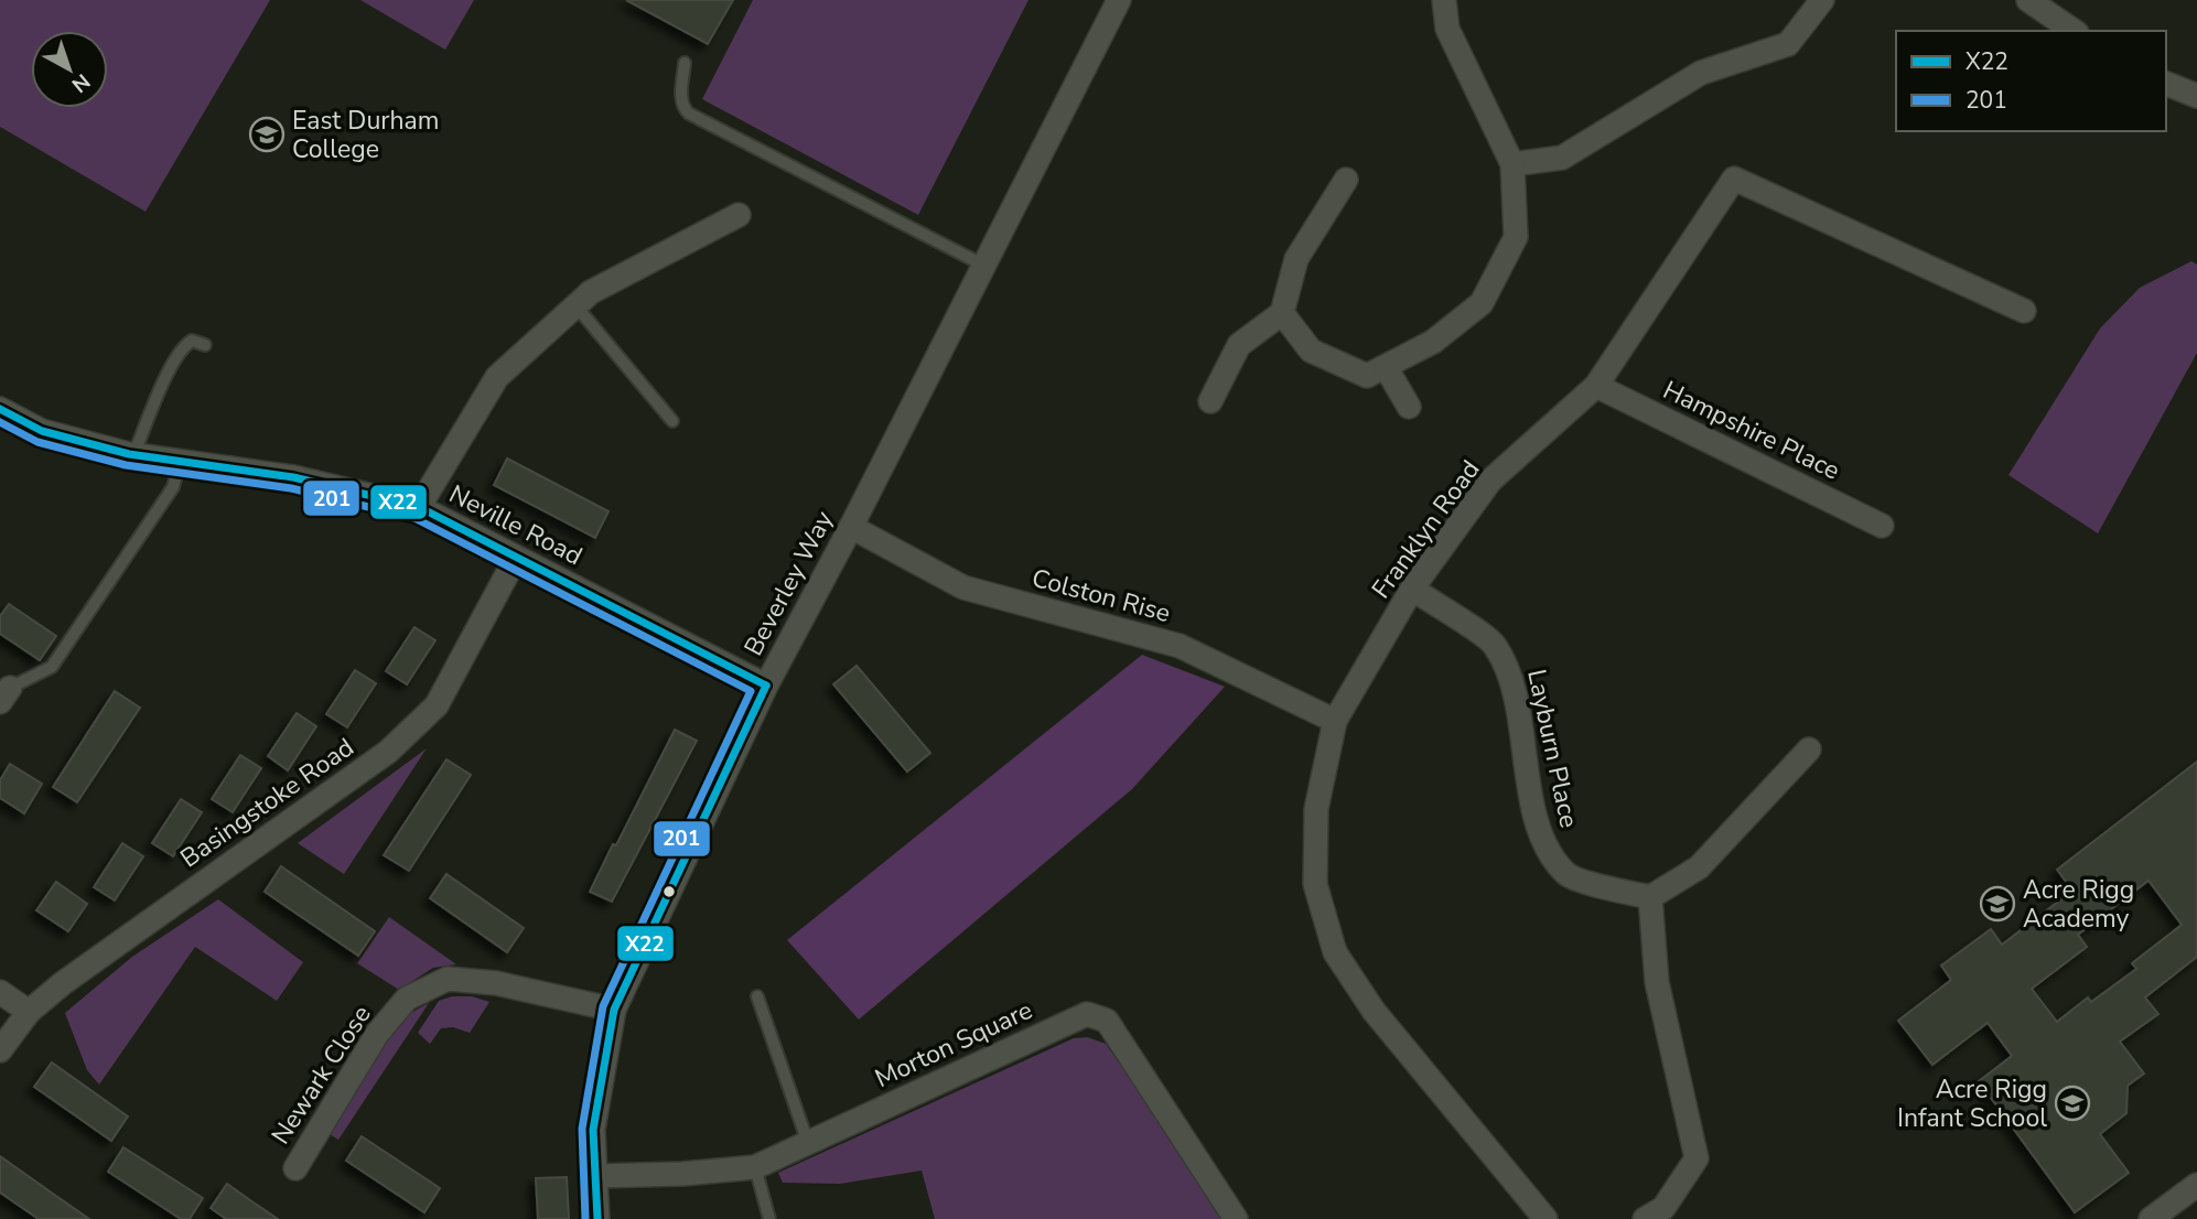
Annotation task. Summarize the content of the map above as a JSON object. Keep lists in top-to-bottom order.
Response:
{
  "streets": {
    "street": [
      "Hampshire Place",
      "Neville Road",
      "Franklyn Road",
      "Beverley Way",
      "Colston Rise",
      "Layburn Place",
      "Basingstoke Road",
      "Morton Square",
      "Newark Close"
    ]
  },
  "crossings": [
    ["Hampshire Place", "Franklyn Road"],
    ["Neville Road", "Beverley Way"],
    ["Neville Road", "Basingstoke Road"],
    ["Franklyn Road", "Colston Rise"],
    ["Franklyn Road", "Layburn Place"],
    ["Beverley Way", "Colston Rise"],
    ["Beverley Way", "Morton Square"],
    ["Beverley Way", "Newark Close"]
  ],
  "places": {
    "school or university": ["East Durham College", "Acre Rigg Academy", "Acre Rigg Infant School"]
  },
  "lines": ["transit line X22", "transit line 201"],
  "legend": ["X22", "201"],
  "north": "bottom right"
}
